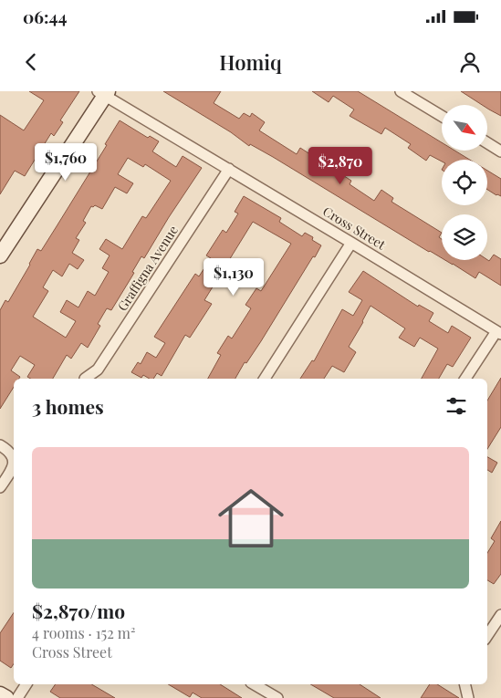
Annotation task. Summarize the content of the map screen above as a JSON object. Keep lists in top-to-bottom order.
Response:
{
  "streets": {
    "street": ["Cross Street", "Graffigna Avenue"]
  },
  "crossings": [
    ["Cross Street", "Graffigna Avenue"]
  ],
  "north": "bottom right",
  "page": {
    "status": "06:44",
    "header": "Homiq",
    "price": ["$1,760", "$2,870", "$1,130"],
    "heading": "3 homes",
    "list": [
      {
        "name": "$2,870/mo",
        "note": "4 rooms · 152 m² · Cross Street"
      }
    ]
  }
}
